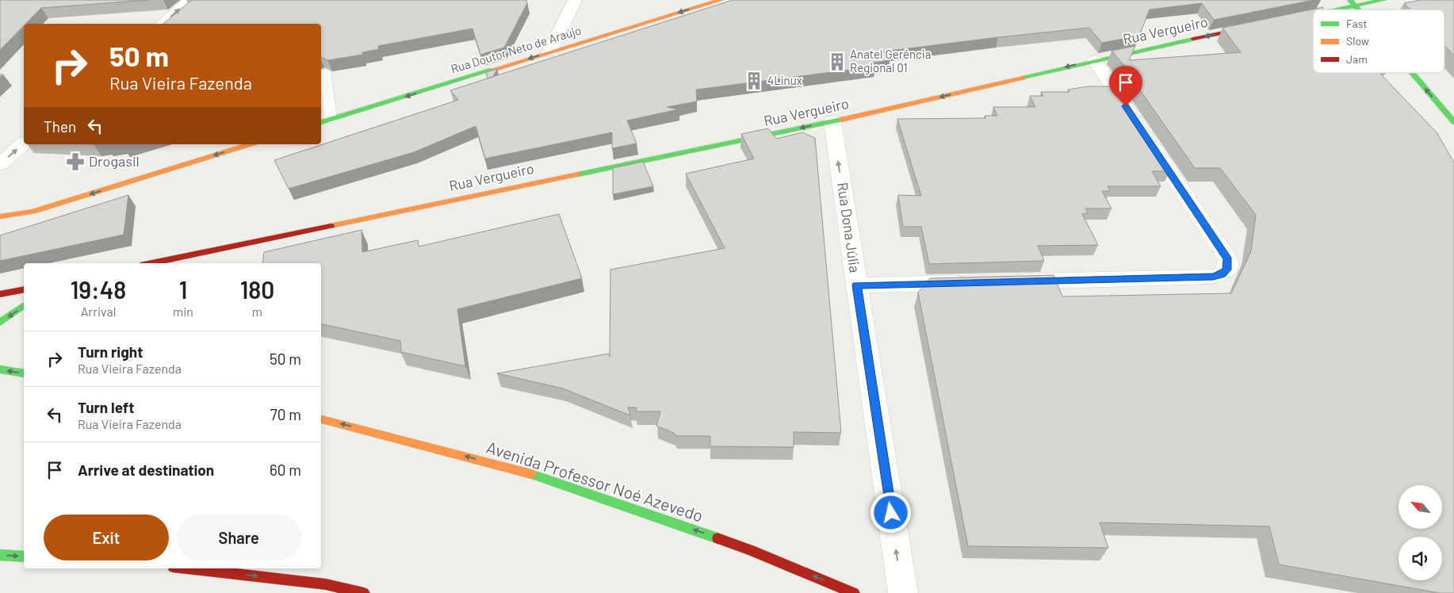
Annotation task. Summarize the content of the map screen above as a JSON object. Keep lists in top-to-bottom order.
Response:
{
  "streets": {
    "main road": ["Rua Vergueiro", "Rua Doutor Neto de Araújo", "Avenida Professor Noé Azevedo"],
    "street": ["Rua Dona Júlia"]
  },
  "crossings": [
    ["Rua Vergueiro", "Rua Dona Júlia"]
  ],
  "one_way": [
    "Rua Vergueiro",
    "Rua Doutor Neto de Araújo",
    "Rua Dona Júlia",
    "Avenida Professor Noé Azevedo"
  ],
  "places": {
    "building": ["Anatel Gerência Regional 01", "4Linux"],
    "pharmacy": ["Drogasil"]
  },
  "legend": ["Fast", "Slow", "Jam"],
  "north": "top left",
  "page": {
    "turn": ["50 m", "Rua Vieira Fazenda"],
    "then": "Then",
    "eta": [
      "19:48",
      "Arrival",
      "1",
      "min",
      "180",
      "m"
    ],
    "list": [
      {
        "name": "Turn right",
        "note": "Rua Vieira Fazenda",
        "value": "50 m"
      },
      {
        "name": "Turn left",
        "note": "Rua Vieira Fazenda",
        "value": "70 m"
      },
      {
        "name": "Arrive at destination",
        "value": "60 m"
      }
    ],
    "buttons": ["Exit", "Share"]
  }
}
